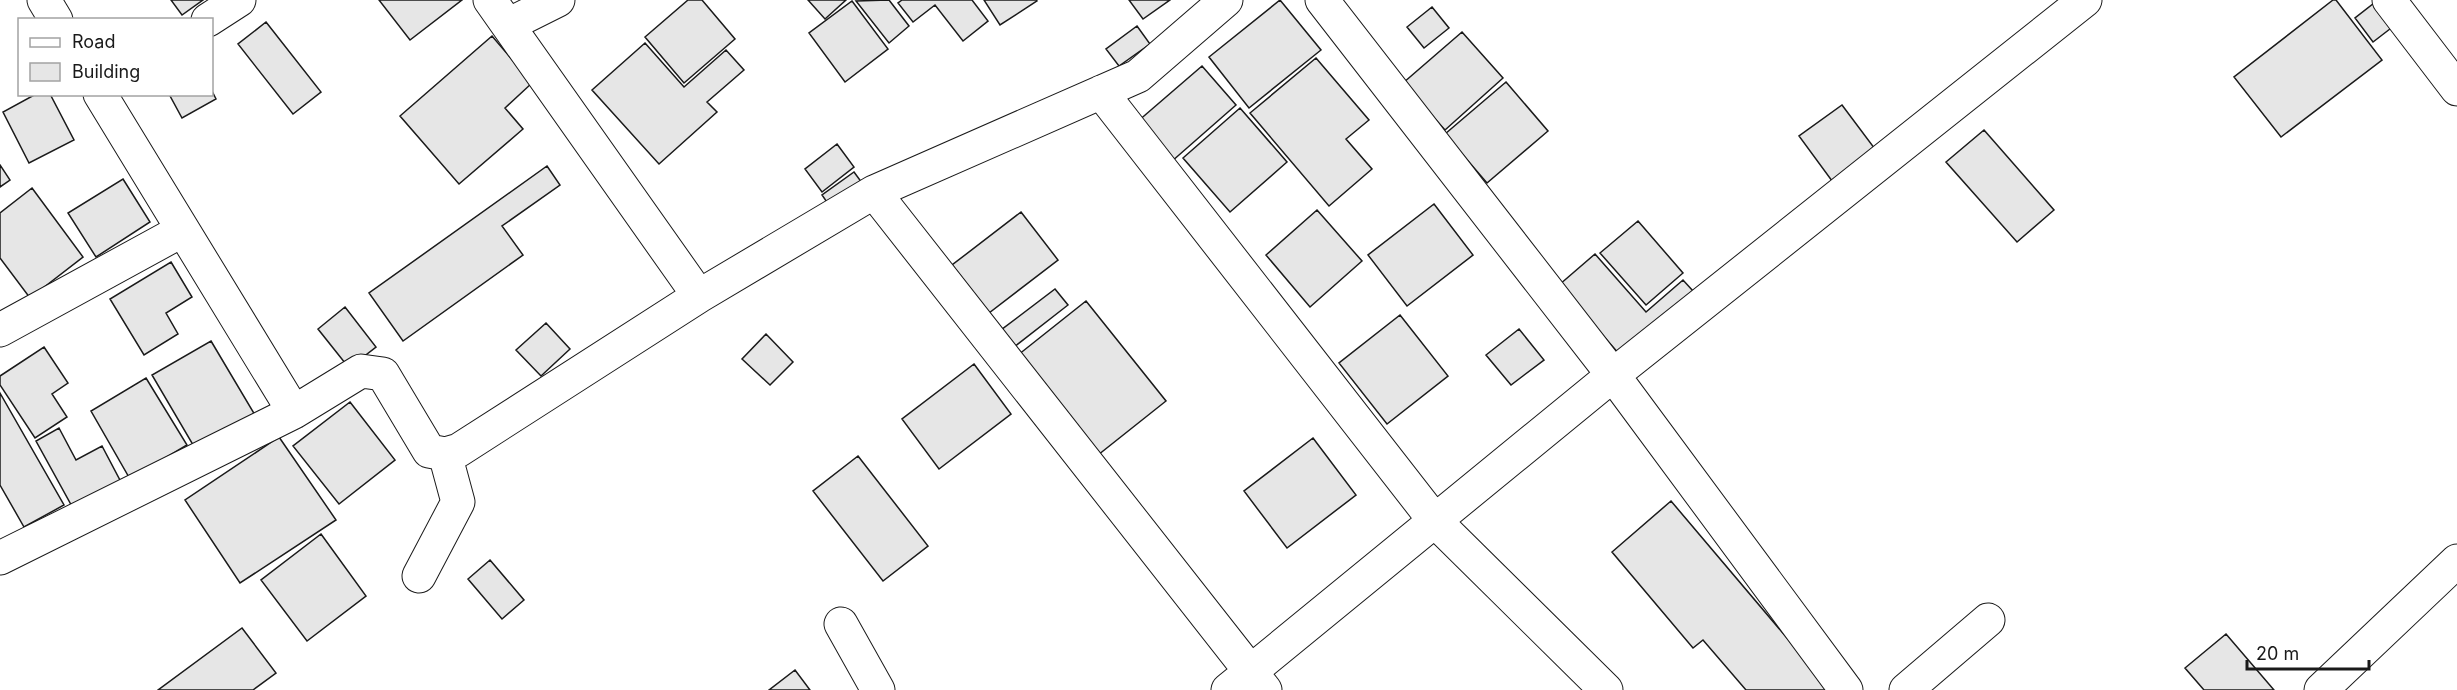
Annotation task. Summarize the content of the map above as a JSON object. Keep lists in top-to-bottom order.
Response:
{
  "legend": ["Road", "Building"],
  "scale_bar": "20 m"
}
